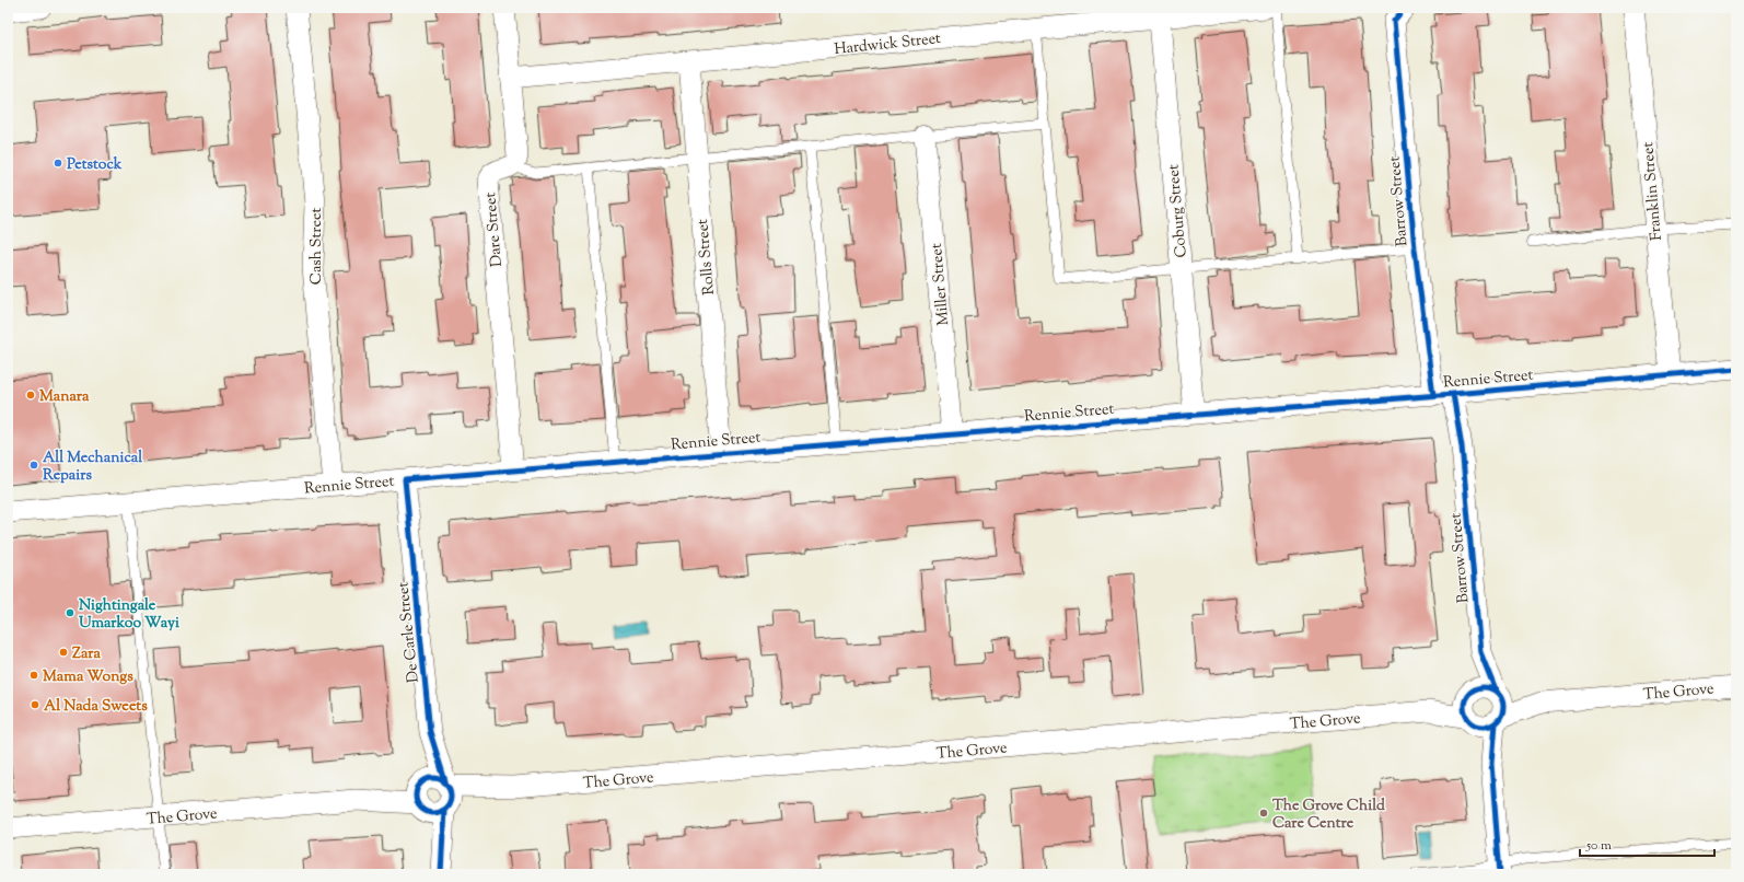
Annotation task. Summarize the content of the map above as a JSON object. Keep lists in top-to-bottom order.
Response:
{
  "streets": {
    "street": [
      "Hardwick Street",
      "Franklin Street",
      "Barrow Street",
      "Coburg Street",
      "Dare Street",
      "Cash Street",
      "Rolls Street",
      "Miller Street",
      "Rennie Street",
      "De Carle Street",
      "The Grove"
    ]
  },
  "crossings": [
    ["Hardwick Street", "Coburg Street"],
    ["Hardwick Street", "Rolls Street"],
    ["Franklin Street", "Rennie Street"],
    ["Barrow Street", "Rennie Street"],
    ["Barrow Street", "The Grove"],
    ["Coburg Street", "Rennie Street"],
    ["Dare Street", "Rennie Street"],
    ["Cash Street", "Rennie Street"],
    ["Rolls Street", "Rennie Street"],
    ["Miller Street", "Rennie Street"],
    ["Rennie Street", "De Carle Street"],
    ["De Carle Street", "The Grove"]
  ],
  "places": [
    "Petstock",
    "Manara",
    "All Mechanical Repairs",
    "Nightingale Umarkoo Wayi",
    "Zara",
    "Mama Wongs",
    "Al Nada Sweets",
    "The Grove Child Care Centre"
  ],
  "scale_bar": "50 m"
}
